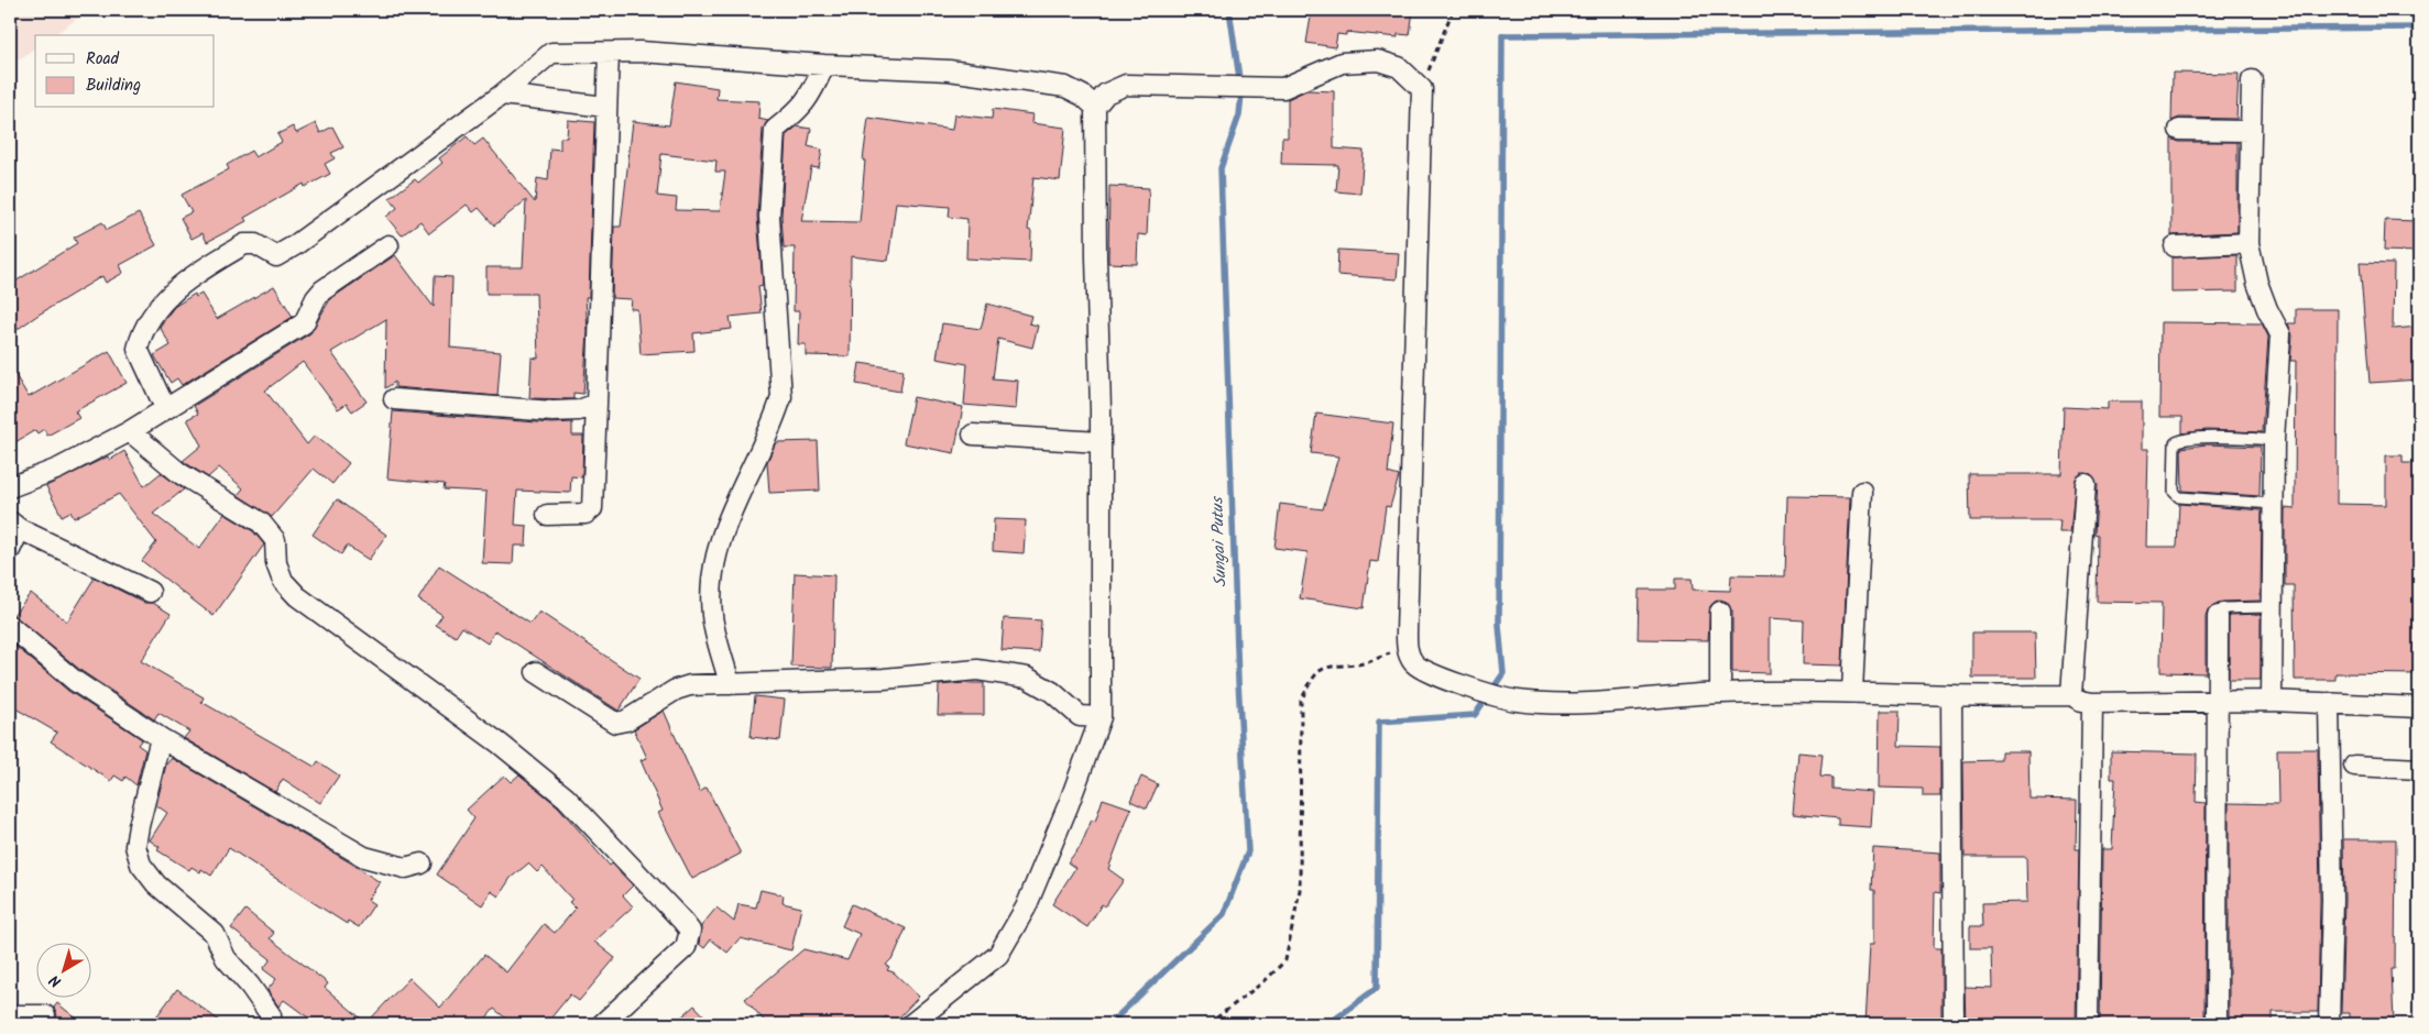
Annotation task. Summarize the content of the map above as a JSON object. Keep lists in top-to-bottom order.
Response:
{
  "water": ["Sungai Putus"],
  "legend": ["Road", "Building"],
  "north": "bottom left"
}
